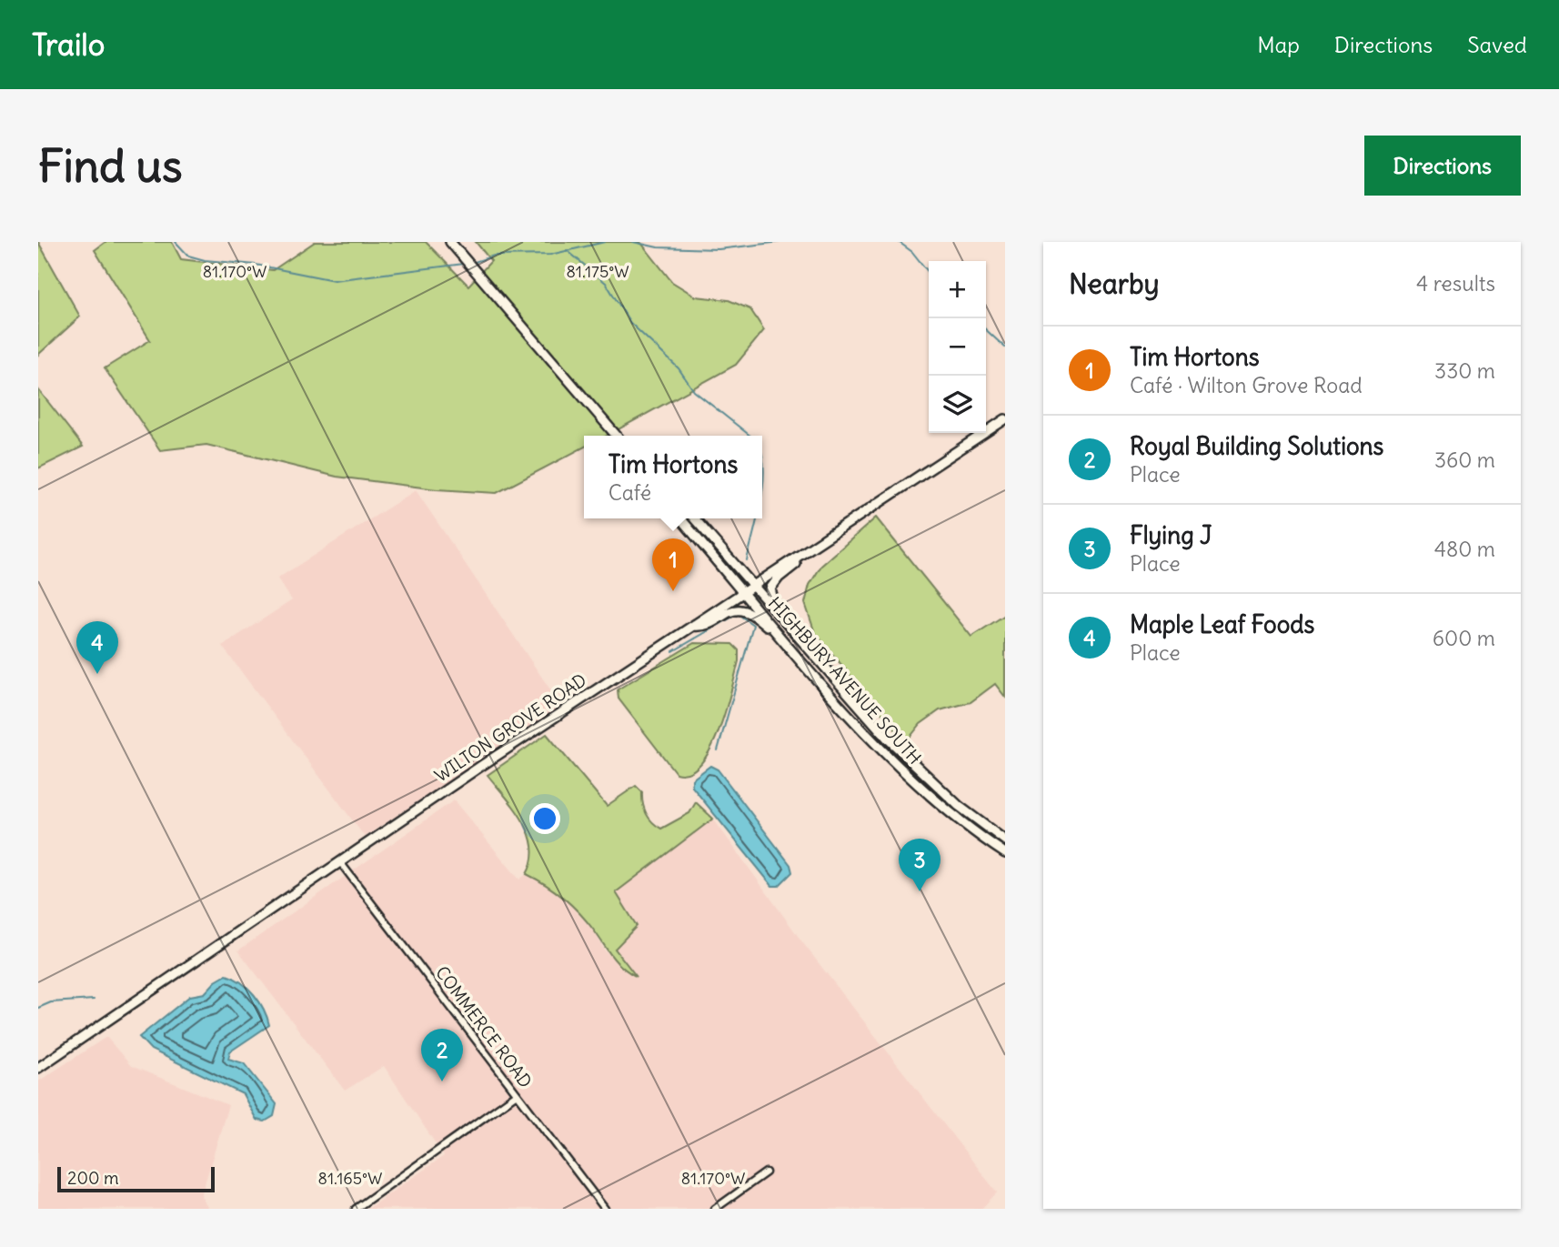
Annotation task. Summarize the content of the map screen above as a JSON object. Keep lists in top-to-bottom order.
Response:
{
  "streets": {
    "main road": ["HIGHBURY AVENUE SOUTH", "WILTON GROVE ROAD"],
    "street": ["COMMERCE ROAD"]
  },
  "crossings": [
    ["HIGHBURY AVENUE SOUTH", "WILTON GROVE ROAD"],
    ["WILTON GROVE ROAD", "COMMERCE ROAD"]
  ],
  "scale_bar": "200 m",
  "page": {
    "header": "Trailo",
    "nav": ["Map", "Directions", "Saved"],
    "buttons": "Directions",
    "title": "Find us",
    "heading": ["Nearby", "4 results"],
    "map_buttons": ["+", "−"],
    "list": [
      {
        "mark": "1",
        "name": "Tim Hortons",
        "note": "Café · Wilton Grove Road",
        "value": "330 m"
      },
      {
        "mark": "2",
        "name": "Royal Building Solutions",
        "note": "Place",
        "value": "360 m"
      },
      {
        "mark": "3",
        "name": "Flying J",
        "note": "Place",
        "value": "480 m"
      },
      {
        "mark": "4",
        "name": "Maple Leaf Foods",
        "note": "Place",
        "value": "600 m"
      }
    ],
    "popup": ["Tim Hortons", "Café"],
    "pins": [
      "1",
      "4",
      "3",
      "2"
    ],
    "scale": "200 m"
  },
  "coordinates": ["81.170°W", "81.175°W", "81.165°W"]
}
